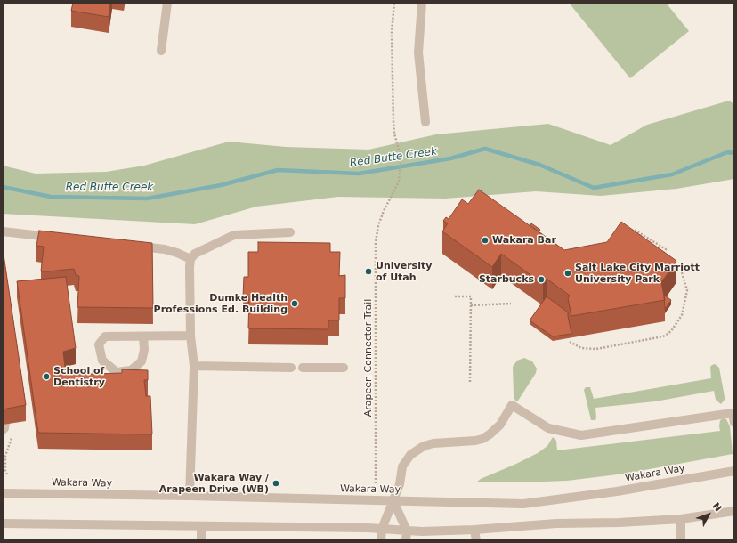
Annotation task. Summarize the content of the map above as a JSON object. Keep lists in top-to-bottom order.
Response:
{
  "streets": {
    "street": ["Wakara Way"],
    "path": ["Arapeen Connector Trail"]
  },
  "water": ["Red Butte Creek"],
  "places": [
    "Wakara Bar",
    "University of Utah",
    "Salt Lake City Marriott University Park",
    "Starbucks",
    "Dumke Health Professions Ed. Building",
    "School of Dentistry",
    "Wakara Way / Arapeen Drive (WB)"
  ],
  "north": "top right"
}
